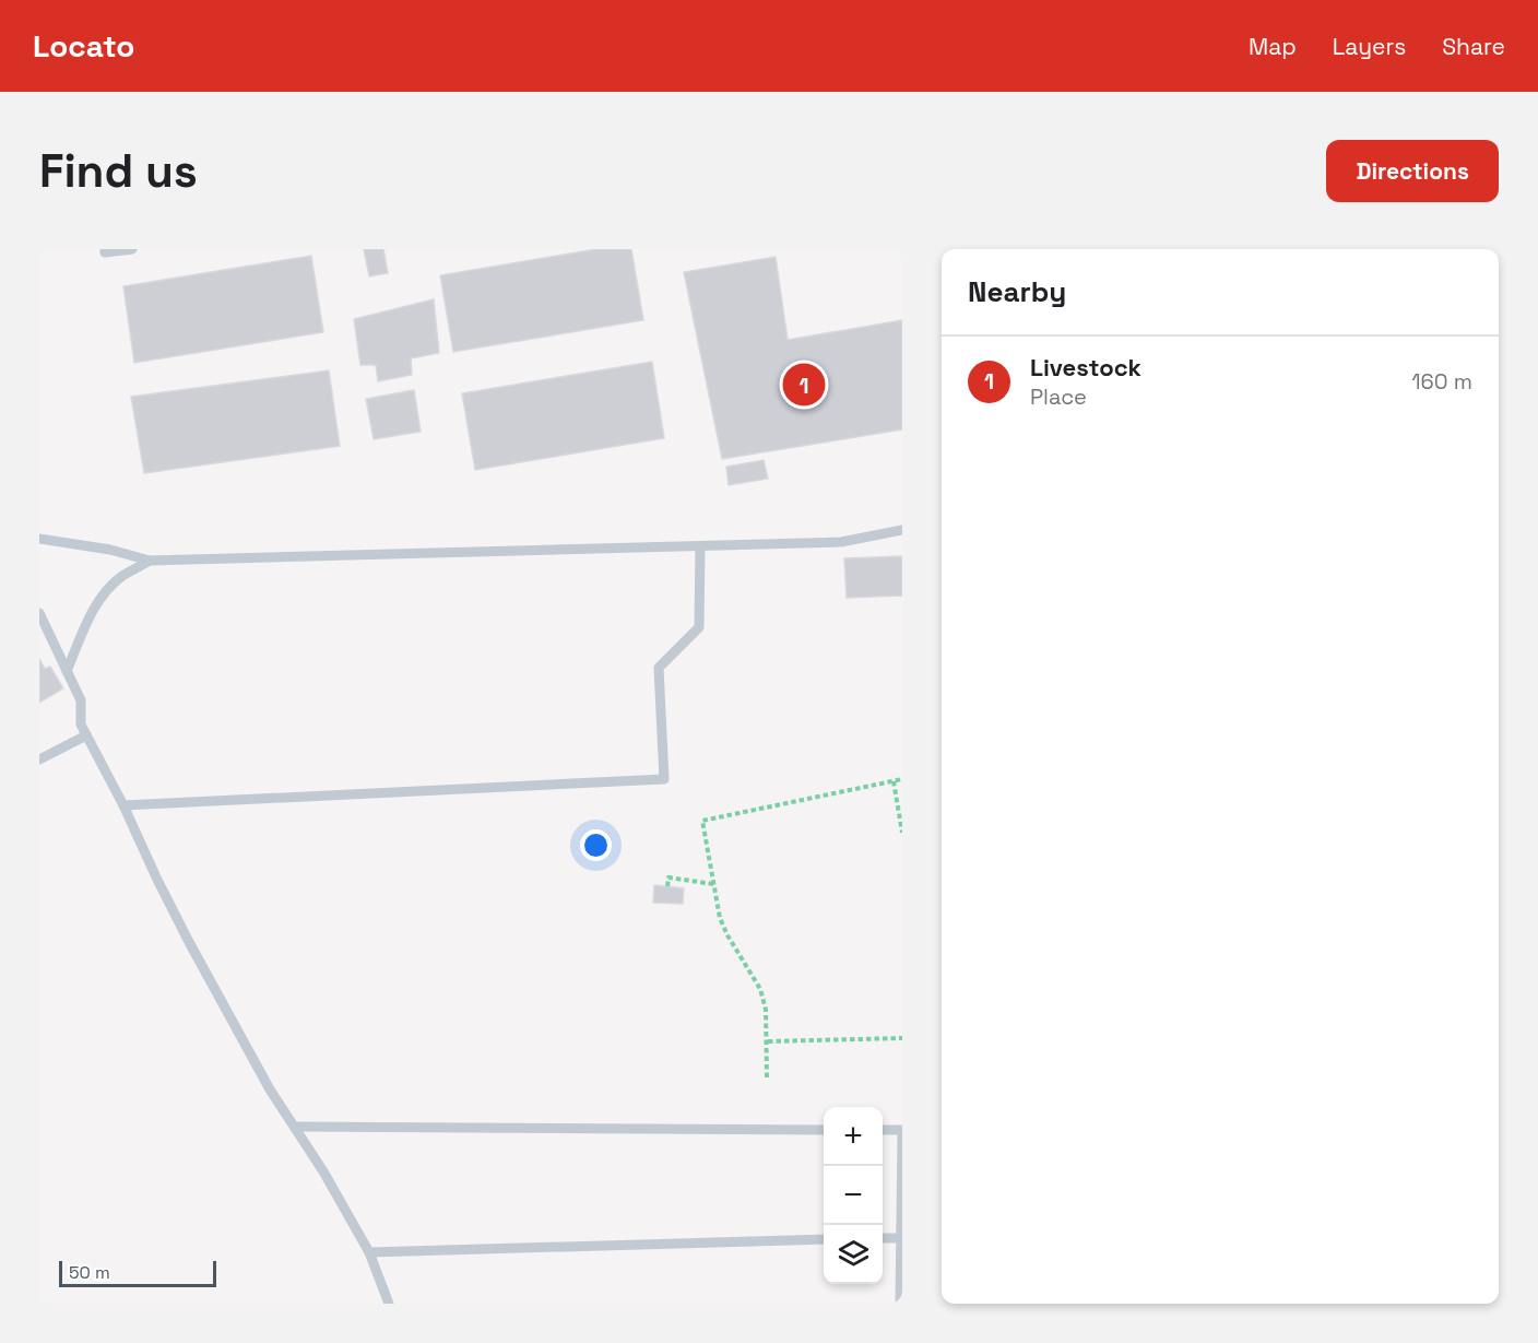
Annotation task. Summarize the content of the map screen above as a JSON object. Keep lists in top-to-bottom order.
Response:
{
  "scale_bar": "50 m",
  "page": {
    "header": "Locato",
    "nav": ["Map", "Layers", "Share"],
    "buttons": "Directions",
    "title": "Find us",
    "heading": "Nearby",
    "list": [
      {
        "mark": "1",
        "name": "Livestock",
        "note": "Place",
        "value": "160 m"
      }
    ],
    "pins": "1",
    "map_buttons": ["+", "−"],
    "scale": "50 m"
  }
}
